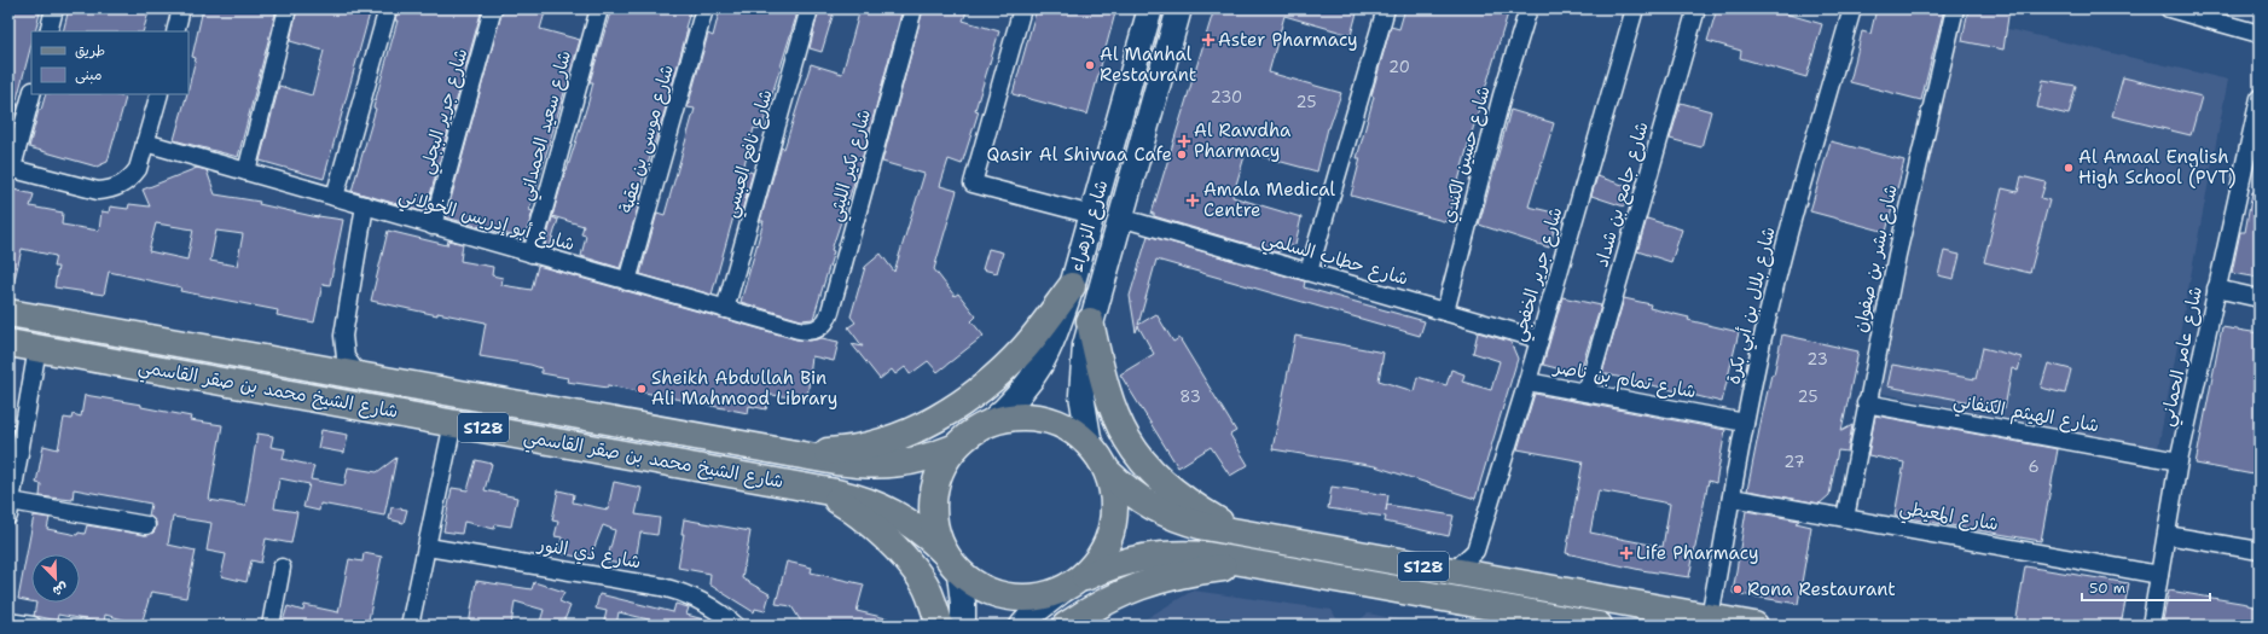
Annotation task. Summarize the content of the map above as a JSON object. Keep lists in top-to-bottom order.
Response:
{
  "streets": {
    "main road": ["شارع الزهراء", "شارع الشيخ محمد بن صقر القاسمي", "S128"],
    "street": [
      "شارع جرير البجلي",
      "شارع سعيد الحمداني",
      "شارع موسى بن عقبة",
      "شارع نافع العبسي",
      "شارع حسين الكندي",
      "شارع بكير الليثي",
      "شارع جامع بن شداد",
      "شارع أبو إدريس الخولاني",
      "شارع حطاب السلمي",
      "شارع بشر بن صفوان",
      "شارع جرير الخفجي",
      "شارع بلال بن أبي بكرة",
      "شارع عامر الحماني",
      "شارع تمام بن ناصر",
      "شارع الهيثم الكنفاني",
      "شارع المعيطي",
      "شارع ذي النور"
    ]
  },
  "crossings": [
    ["شارع جرير البجلي", "شارع أبو إدريس الخولاني"],
    ["شارع سعيد الحمداني", "شارع أبو إدريس الخولاني"],
    ["شارع موسى بن عقبة", "شارع أبو إدريس الخولاني"],
    ["شارع نافع العبسي", "شارع أبو إدريس الخولاني"],
    ["شارع حسين الكندي", "شارع حطاب السلمي"],
    ["شارع بكير الليثي", "شارع أبو إدريس الخولاني"],
    ["شارع جامع بن شداد", "شارع تمام بن ناصر"],
    ["شارع الزهراء", "شارع حطاب السلمي"],
    ["شارع حطاب السلمي", "شارع جرير الخفجي"],
    ["شارع بشر بن صفوان", "شارع الهيثم الكنفاني"],
    ["شارع بشر بن صفوان", "شارع المعيطي"],
    ["شارع جرير الخفجي", "شارع تمام بن ناصر"],
    ["شارع جرير الخفجي", "S128"],
    ["شارع بلال بن أبي بكرة", "شارع تمام بن ناصر"],
    ["شارع بلال بن أبي بكرة", "S128"],
    ["شارع بلال بن أبي بكرة", "شارع المعيطي"],
    ["شارع عامر الحماني", "شارع الهيثم الكنفاني"],
    ["شارع عامر الحماني", "شارع المعيطي"]
  ],
  "places": {
    "health": [
      "Aster Pharmacy",
      "Al Rawdha Pharmacy",
      "Amala Medical Centre",
      "Life Pharmacy"
    ],
    "other": [
      "Al Manhal Restaurant",
      "Qasir Al Shiwaa Cafe",
      "Al Amaal English High School (PVT)",
      "Sheikh Abdullah Bin Ali Mahmood Library",
      "Rona Restaurant"
    ]
  },
  "house_numbers": [
    "20",
    "230",
    "25",
    "23",
    "83",
    "25",
    "27",
    "6"
  ],
  "legend": ["طريق", "مبنى"],
  "scale_bar": "50 m",
  "north": "bottom right"
}
